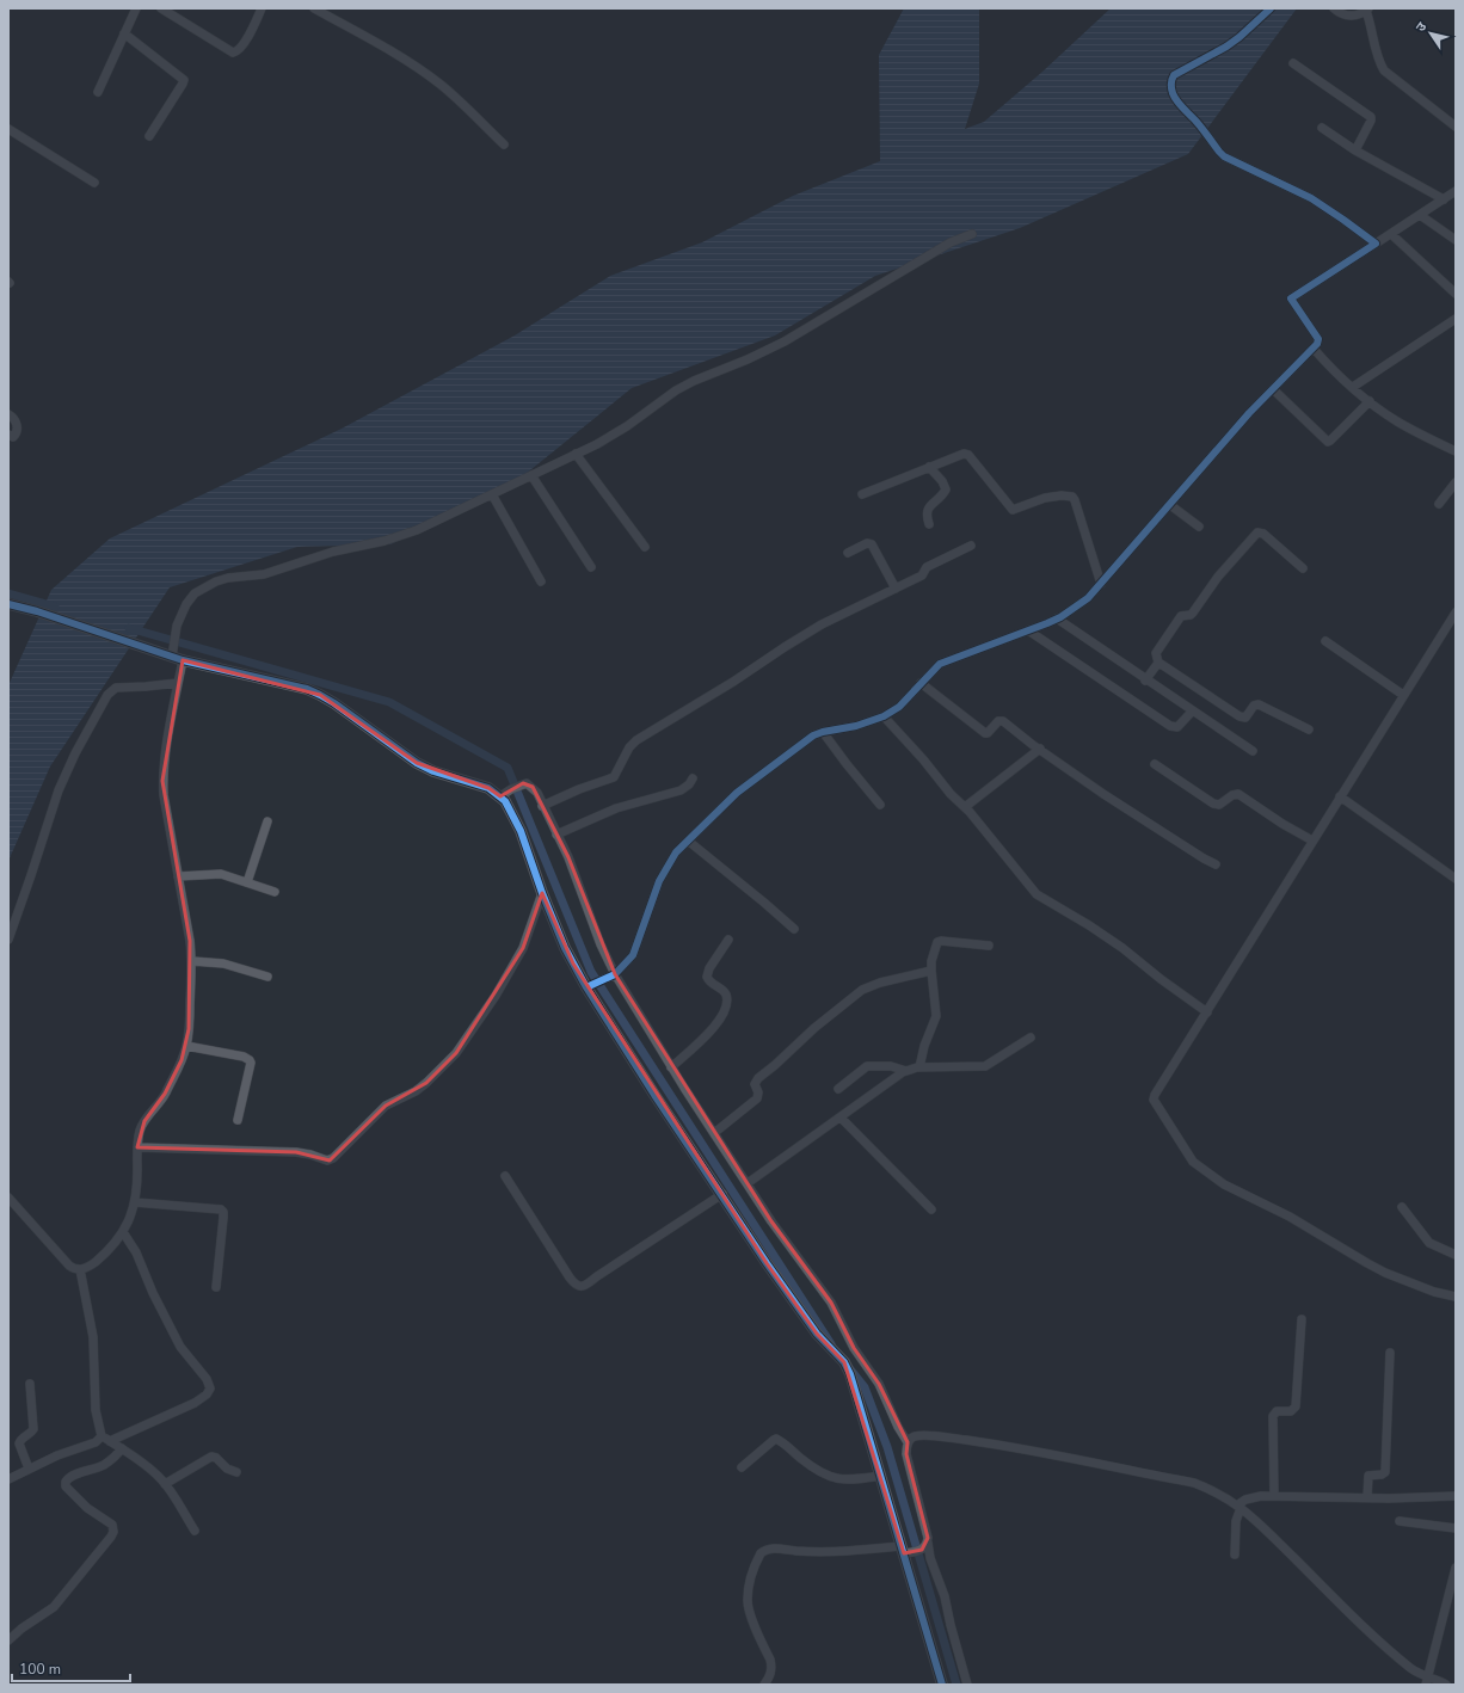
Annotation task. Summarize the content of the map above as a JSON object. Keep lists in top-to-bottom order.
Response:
{
  "scale_bar": "100 m",
  "north": "top left"
}
